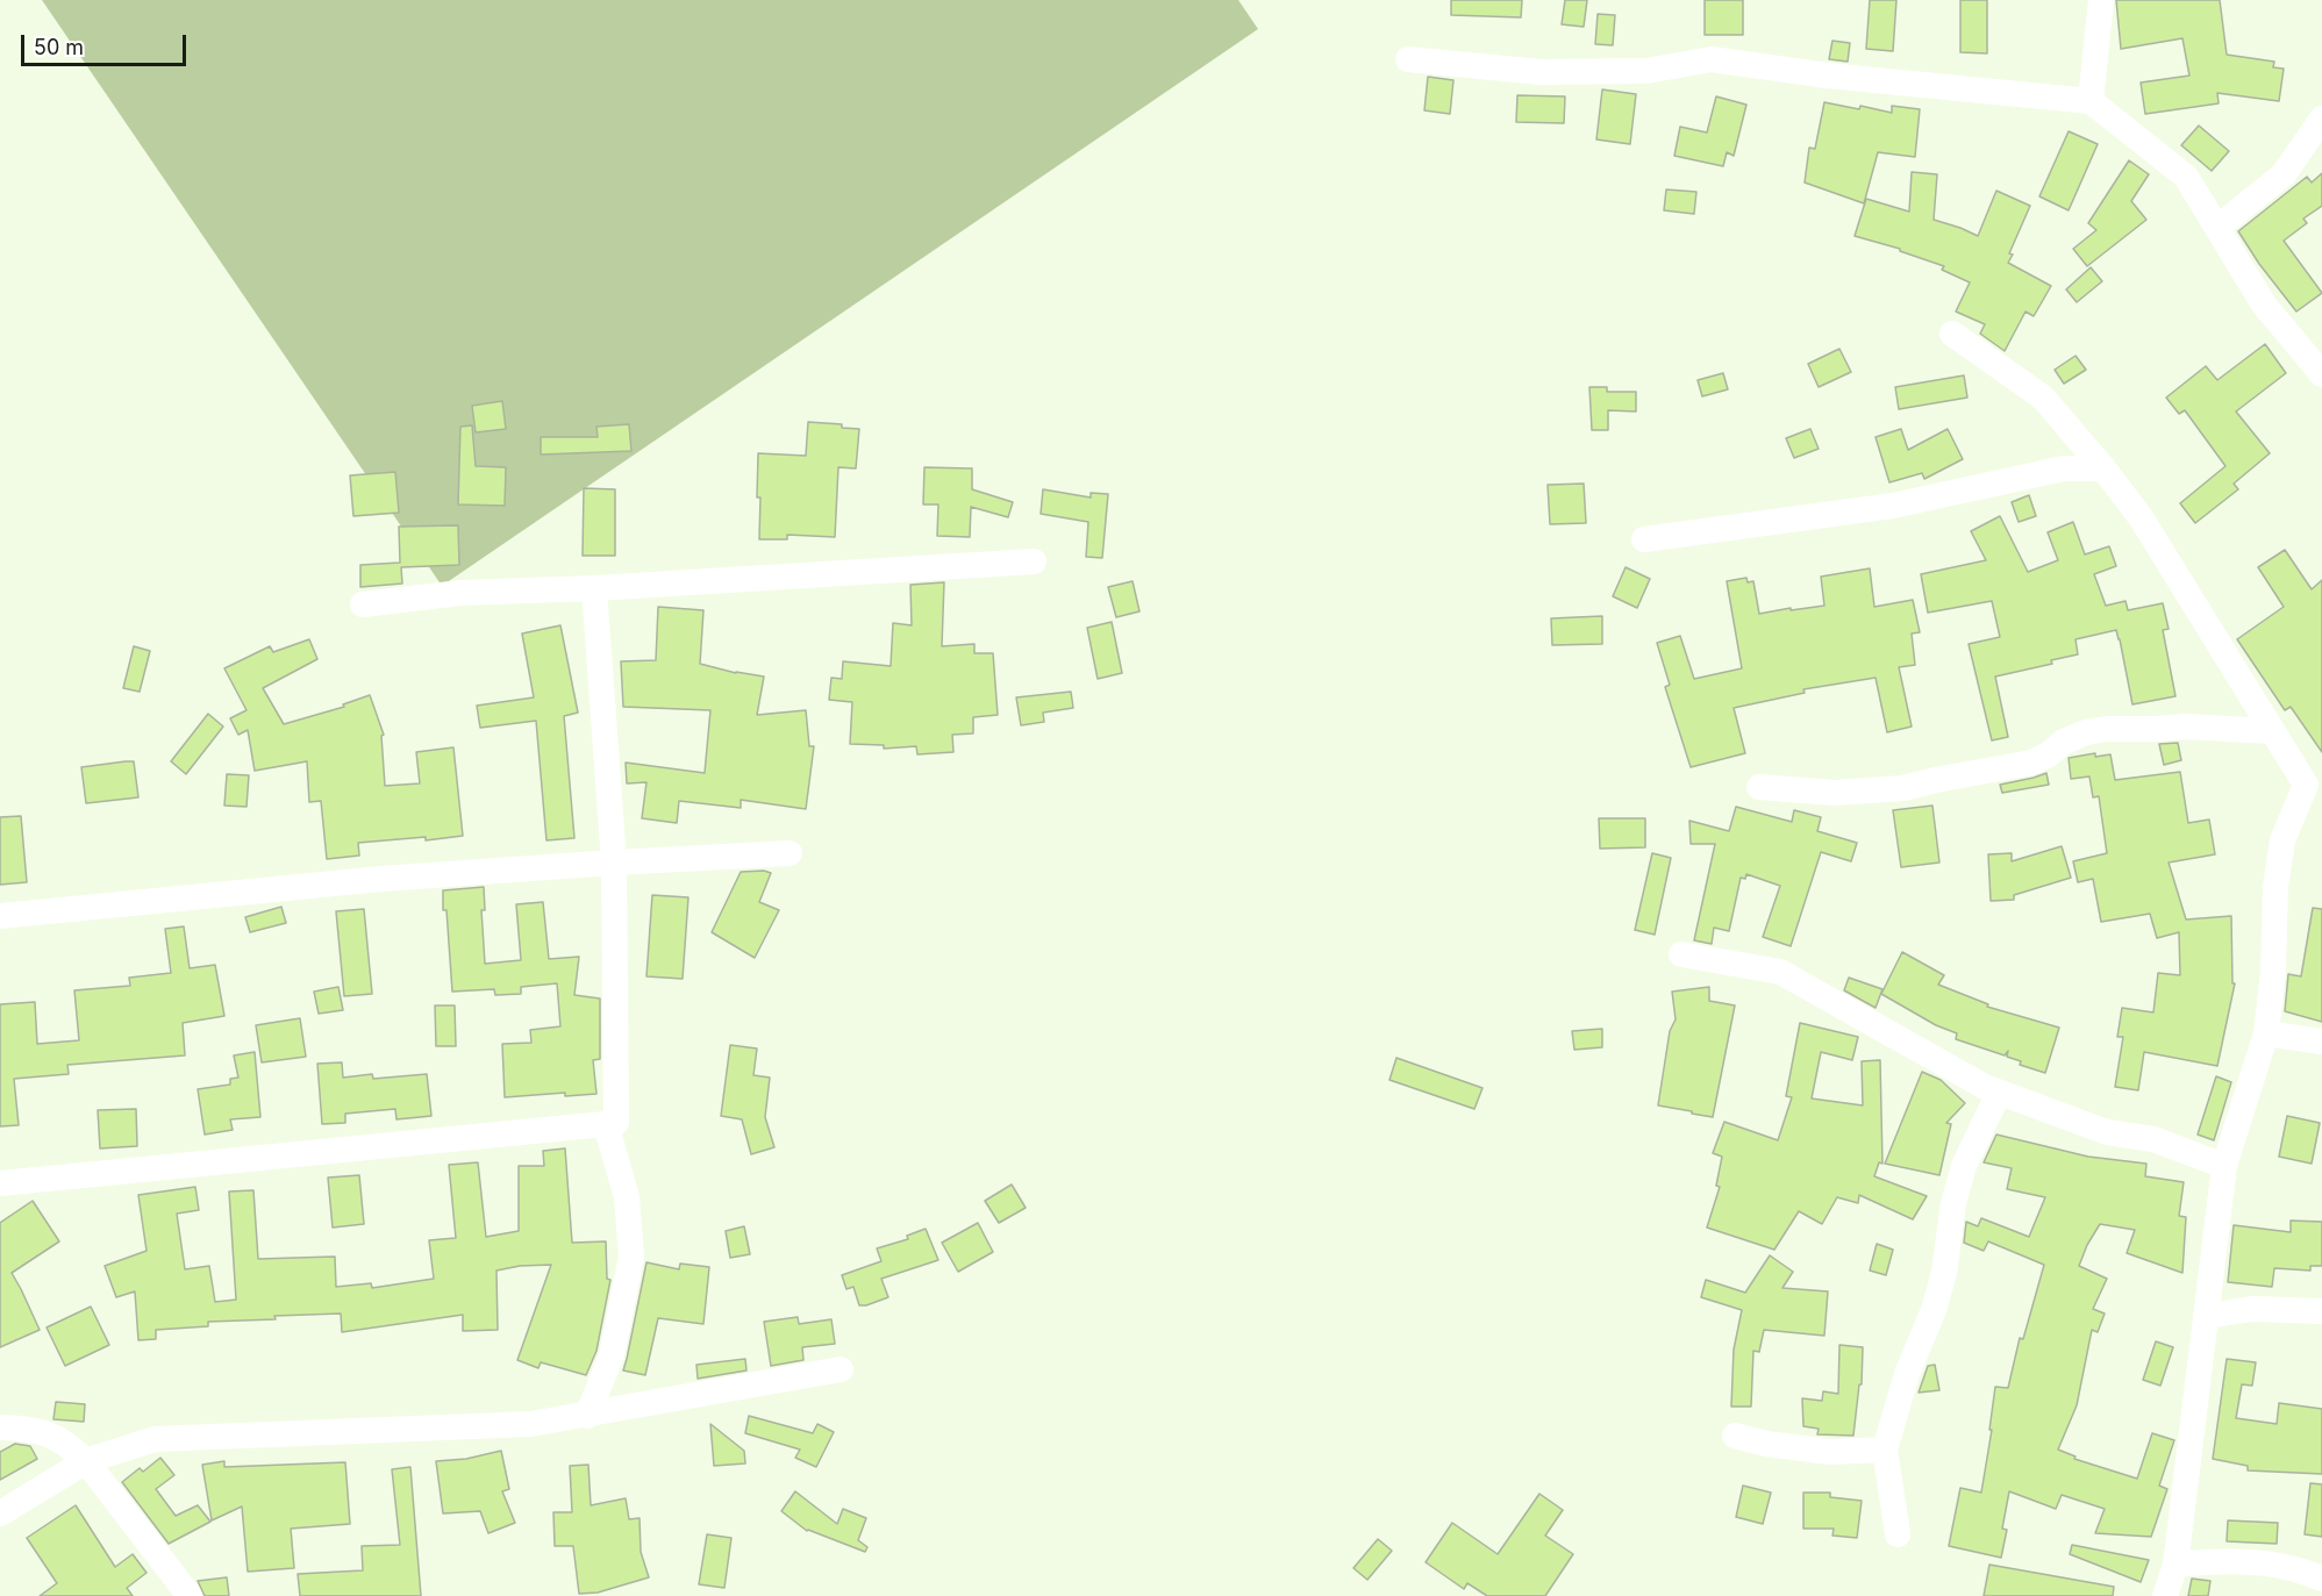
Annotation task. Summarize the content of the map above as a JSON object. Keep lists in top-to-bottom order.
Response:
{
  "scale_bar": "50 m"
}
